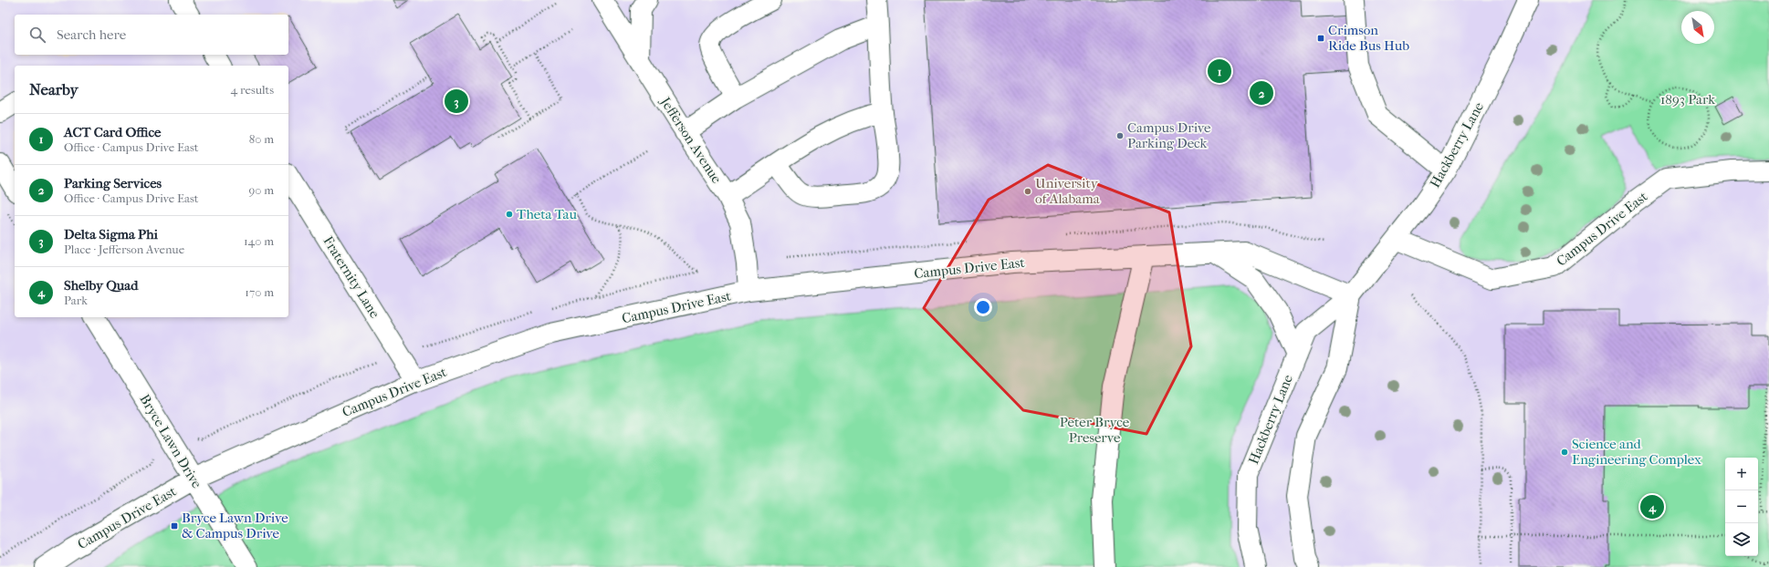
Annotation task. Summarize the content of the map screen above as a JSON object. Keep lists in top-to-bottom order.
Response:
{
  "streets": {
    "street": [
      "Jefferson Avenue",
      "Hackberry Lane",
      "Campus Drive East",
      "Fraternity Lane",
      "Bryce Lawn Drive"
    ]
  },
  "crossings": [
    ["Jefferson Avenue", "Campus Drive East"],
    ["Hackberry Lane", "Campus Drive East"],
    ["Campus Drive East", "Fraternity Lane"],
    ["Campus Drive East", "Bryce Lawn Drive"]
  ],
  "parks": ["1893 Park", "Peter Bryce Preserve"],
  "places": {
    "transit": ["Crimson Ride Bus Hub", "Bryce Lawn Drive & Campus Drive"],
    "other": [
      "Campus Drive Parking Deck",
      "University of Alabama",
      "Theta Tau",
      "Science and Engineering Complex"
    ]
  },
  "north": "bottom right",
  "page": {
    "search": "Search here",
    "pins": [
      "1",
      "2",
      "3",
      "4"
    ],
    "heading": ["Nearby", "4 results"],
    "list": [
      {
        "mark": "1",
        "name": "ACT Card Office",
        "note": "Office · Campus Drive East",
        "value": "80 m"
      },
      {
        "mark": "2",
        "name": "Parking Services",
        "note": "Office · Campus Drive East",
        "value": "90 m"
      },
      {
        "mark": "3",
        "name": "Delta Sigma Phi",
        "note": "Place · Jefferson Avenue",
        "value": "140 m"
      },
      {
        "mark": "4",
        "name": "Shelby Quad",
        "note": "Park",
        "value": "170 m"
      }
    ],
    "map_buttons": ["+", "−"]
  }
}
